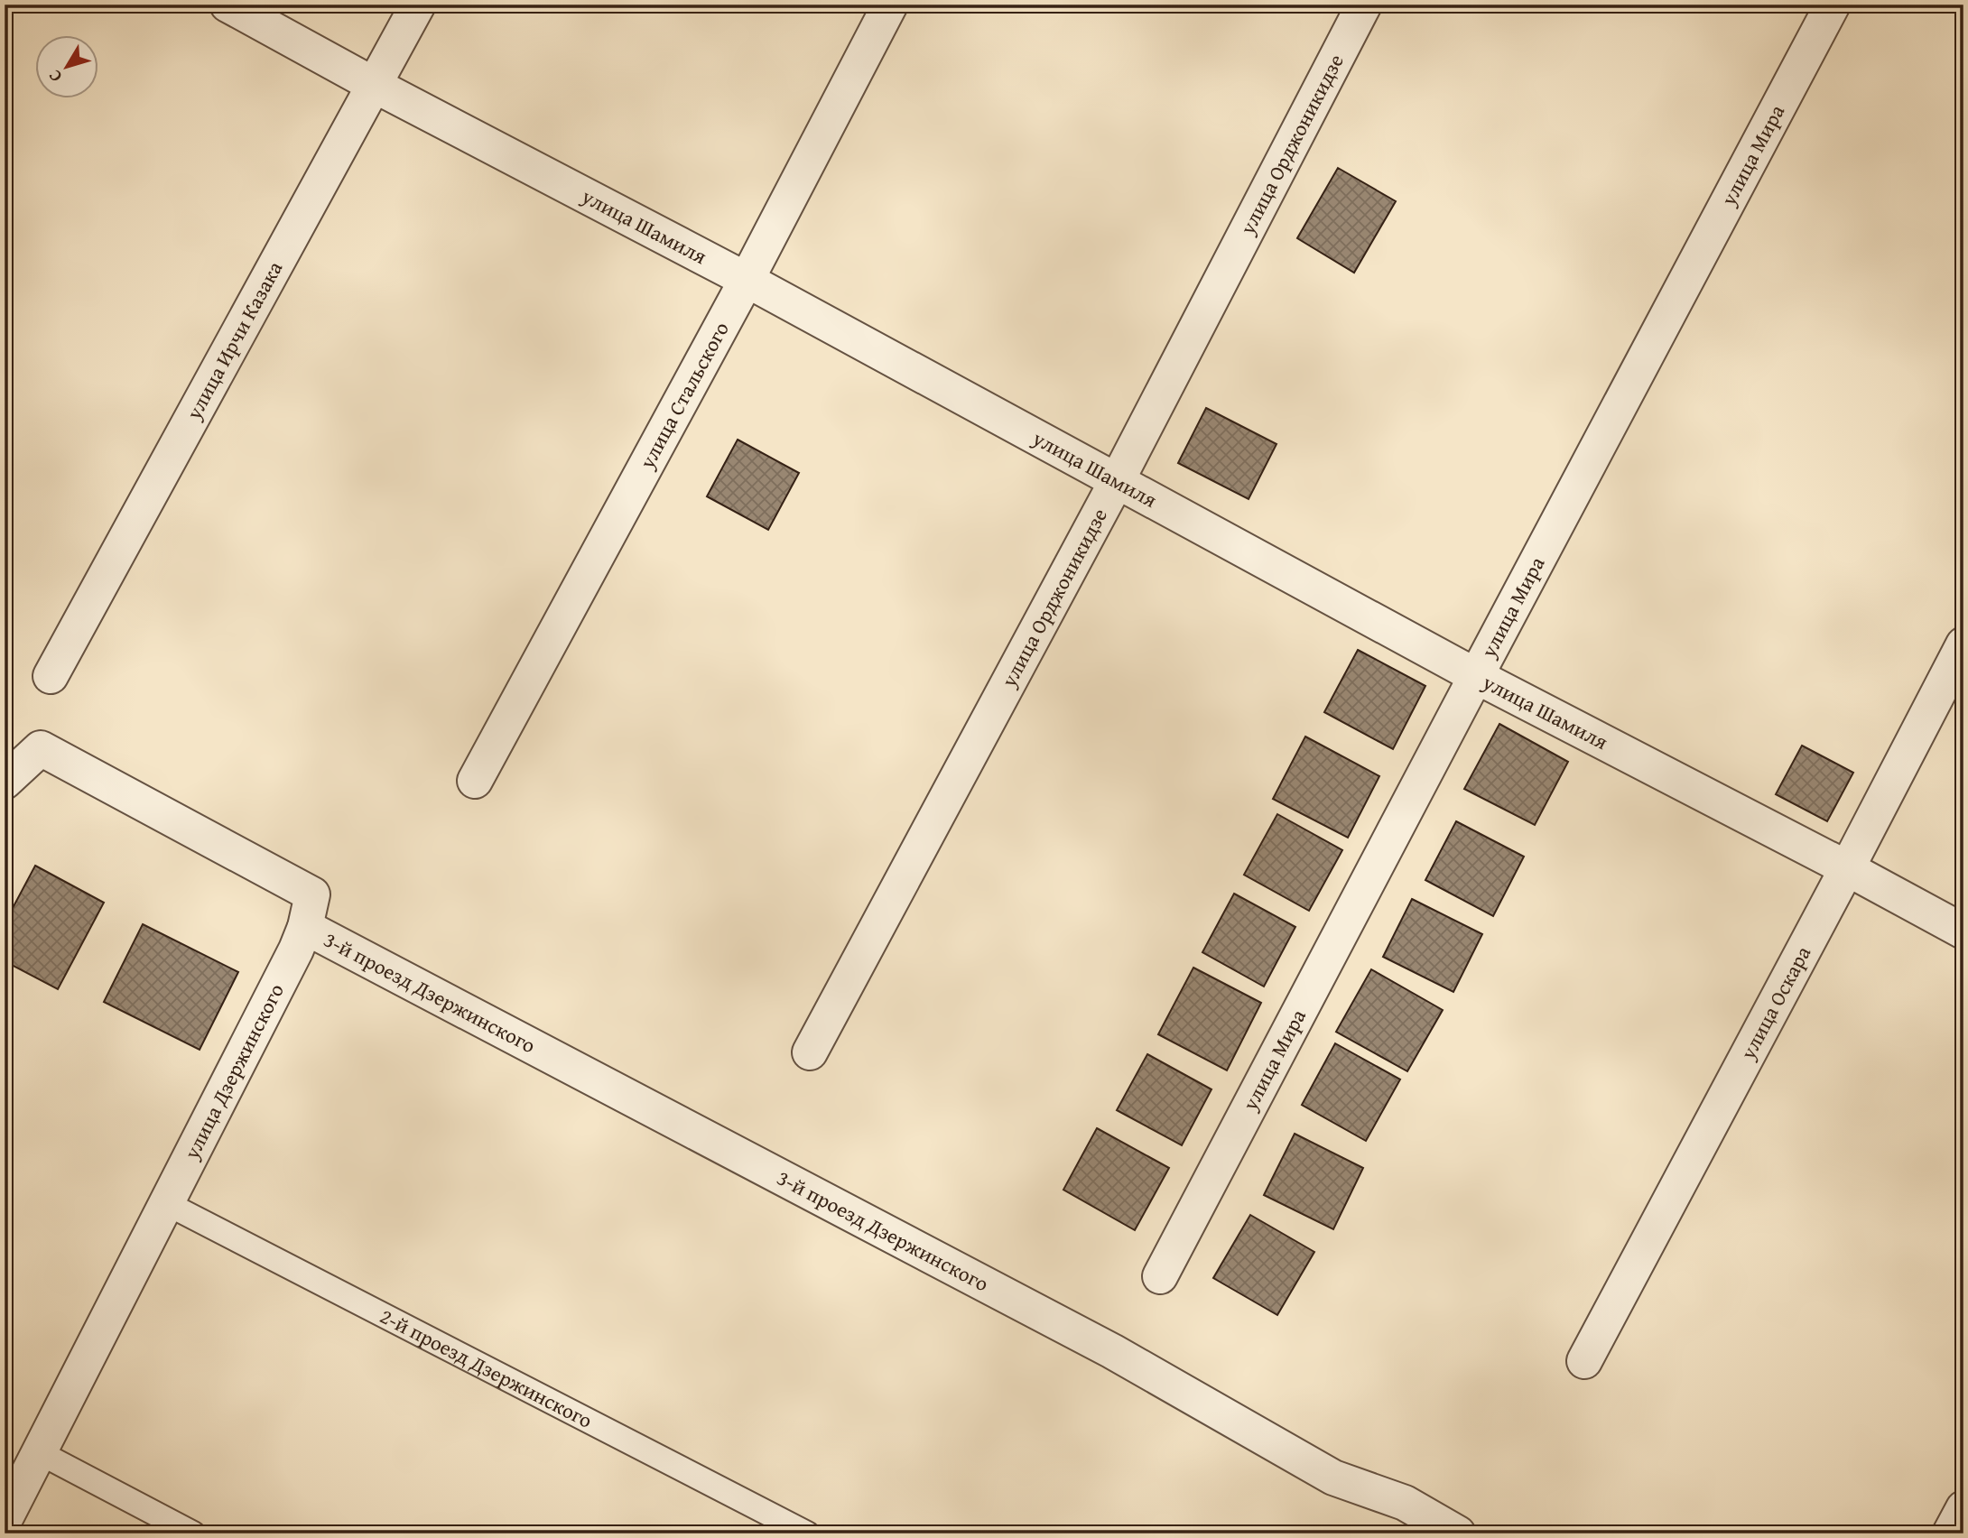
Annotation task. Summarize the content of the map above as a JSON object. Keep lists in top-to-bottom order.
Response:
{
  "streets": {
    "street": [
      "улица Орджоникидзе",
      "улица Мира",
      "улица Шамиля",
      "улица Ирчи Казака",
      "улица Стальского",
      "3-й проезд Дзержинского",
      "улица Оскара",
      "улица Дзержинского"
    ],
    "lane": ["2-й проезд Дзержинского"]
  },
  "crossings": [
    ["улица Орджоникидзе", "улица Шамиля"],
    ["улица Мира", "улица Шамиля"],
    ["улица Шамиля", "улица Ирчи Казака"],
    ["улица Шамиля", "улица Стальского"],
    ["улица Шамиля", "улица Оскара"],
    ["3-й проезд Дзержинского", "улица Дзержинского"],
    ["улица Дзержинского", "2-й проезд Дзержинского"]
  ],
  "north": "bottom left"
}
